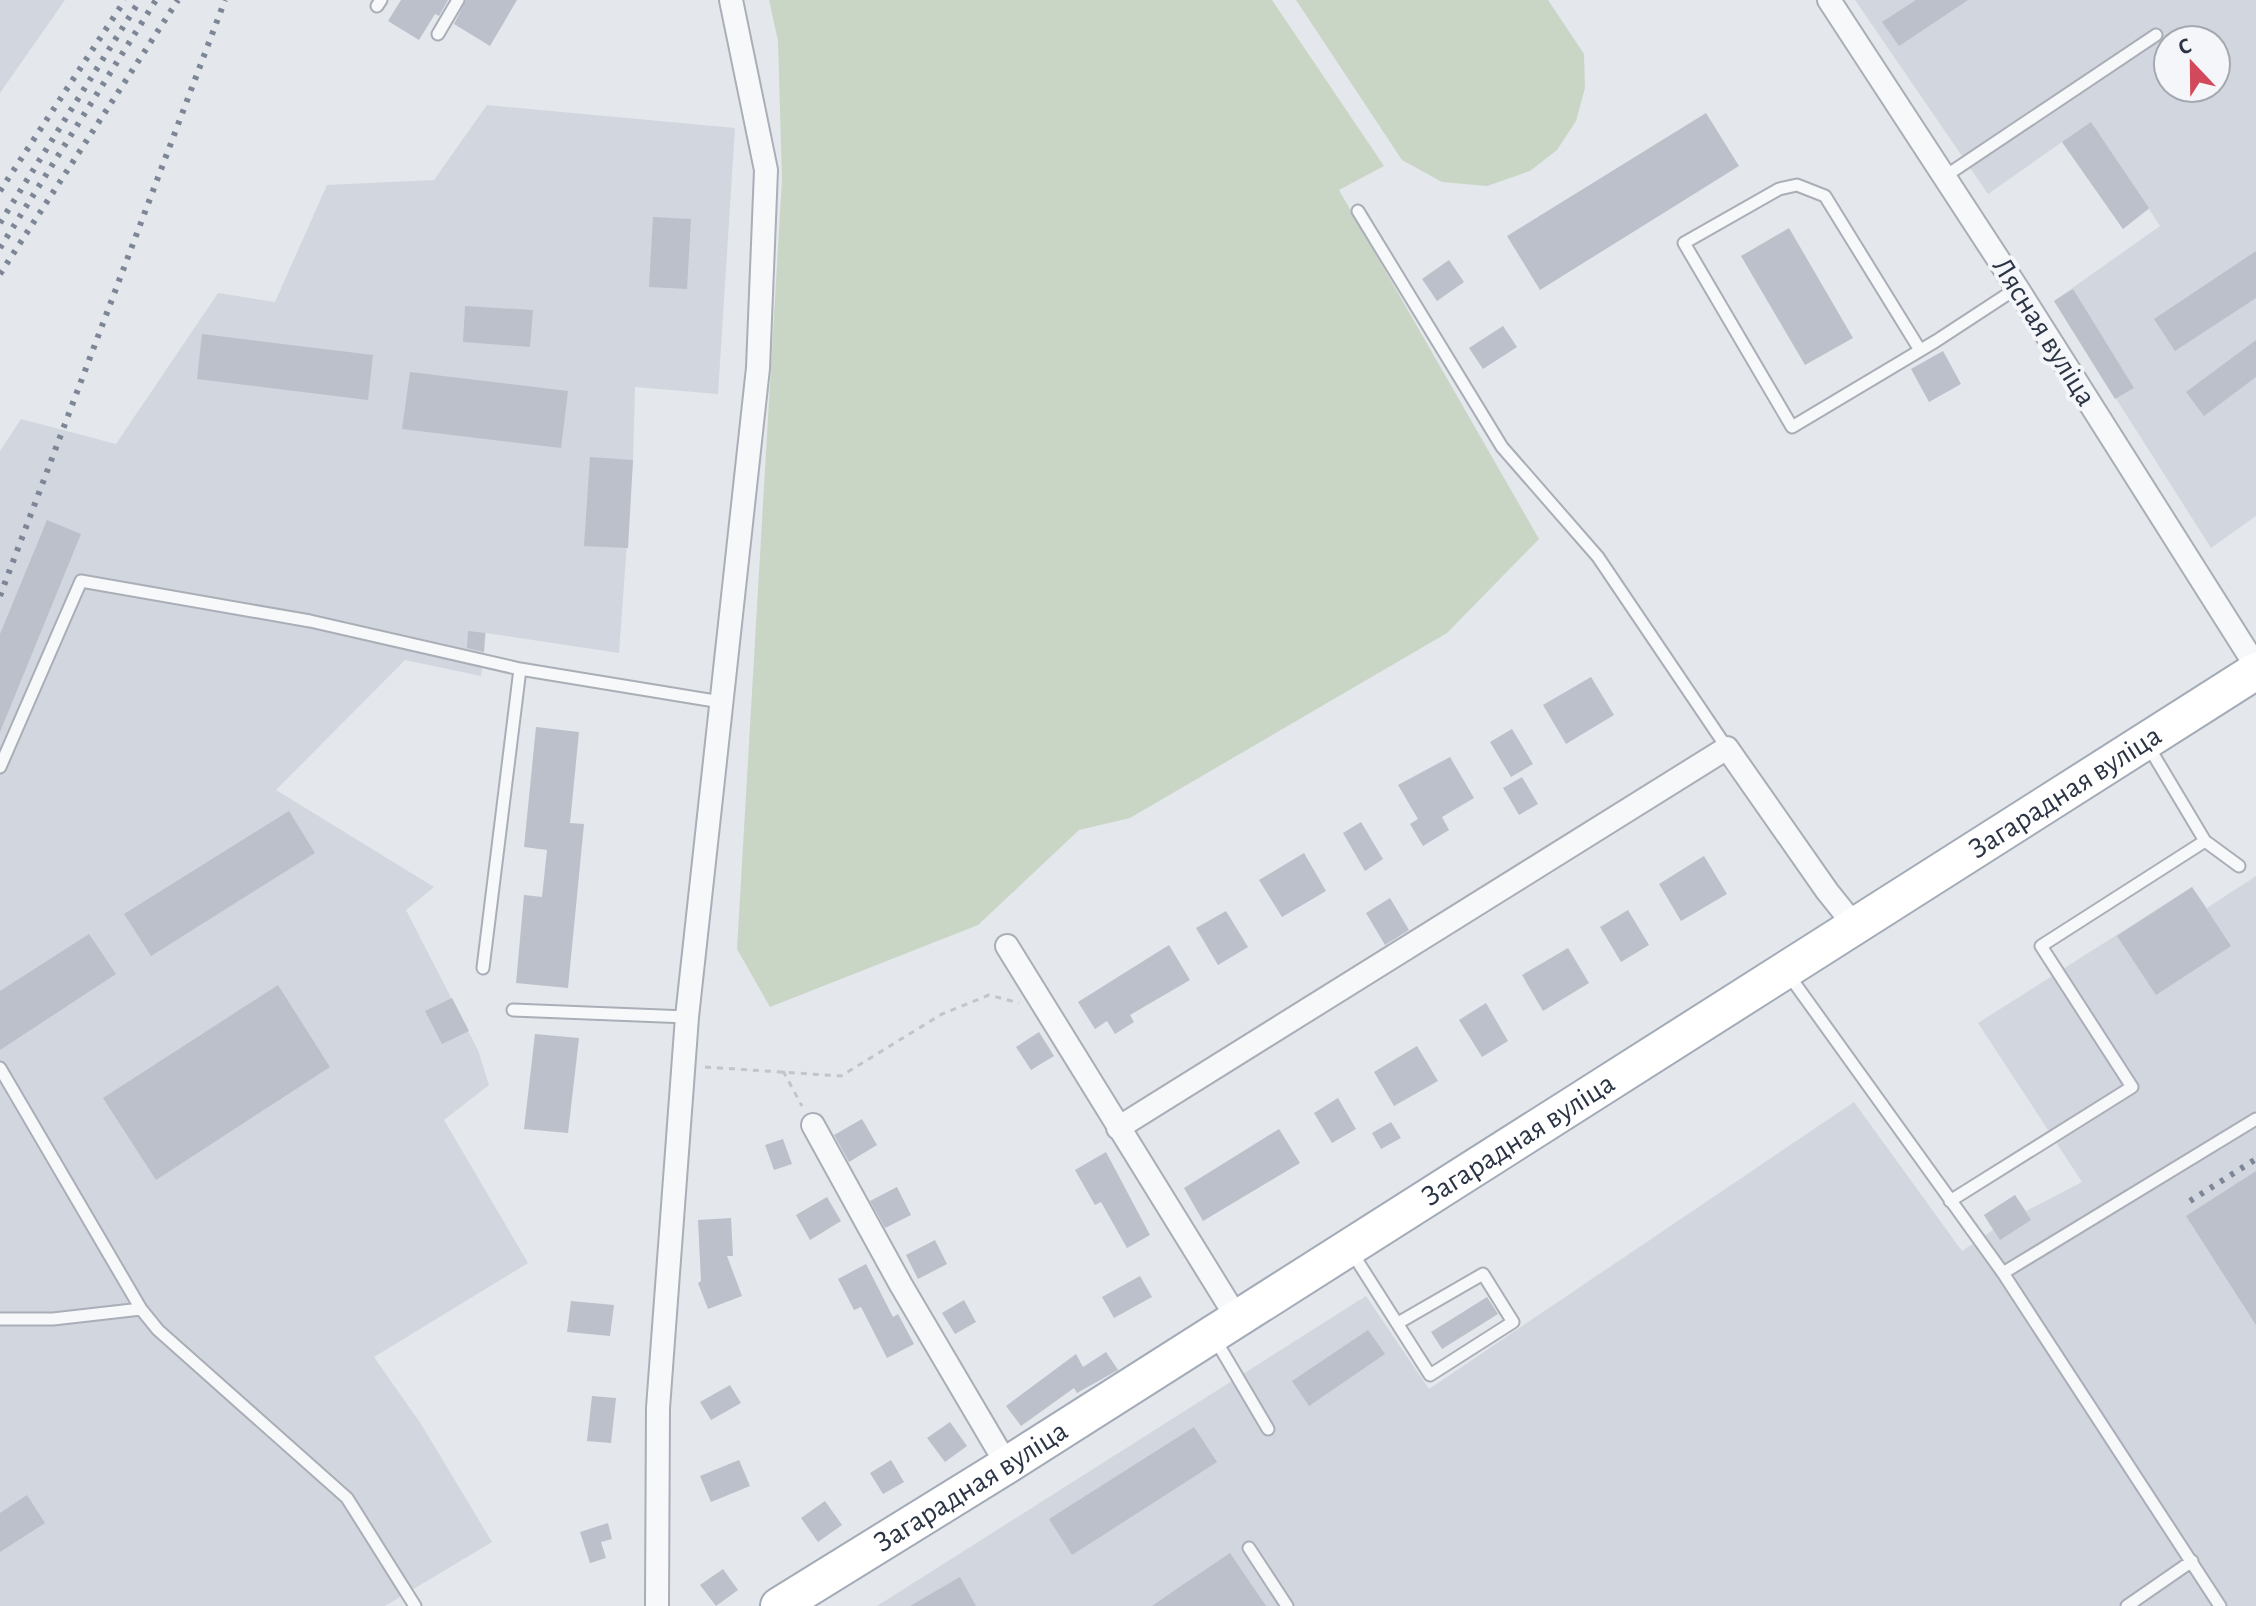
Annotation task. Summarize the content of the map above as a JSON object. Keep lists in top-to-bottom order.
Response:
{
  "streets": {
    "main road": ["Загарадная вуліца"],
    "street": ["Лясная вуліца"]
  },
  "crossings": [
    ["Лясная вуліца", "Загарадная вуліца"]
  ],
  "north": "top"
}
